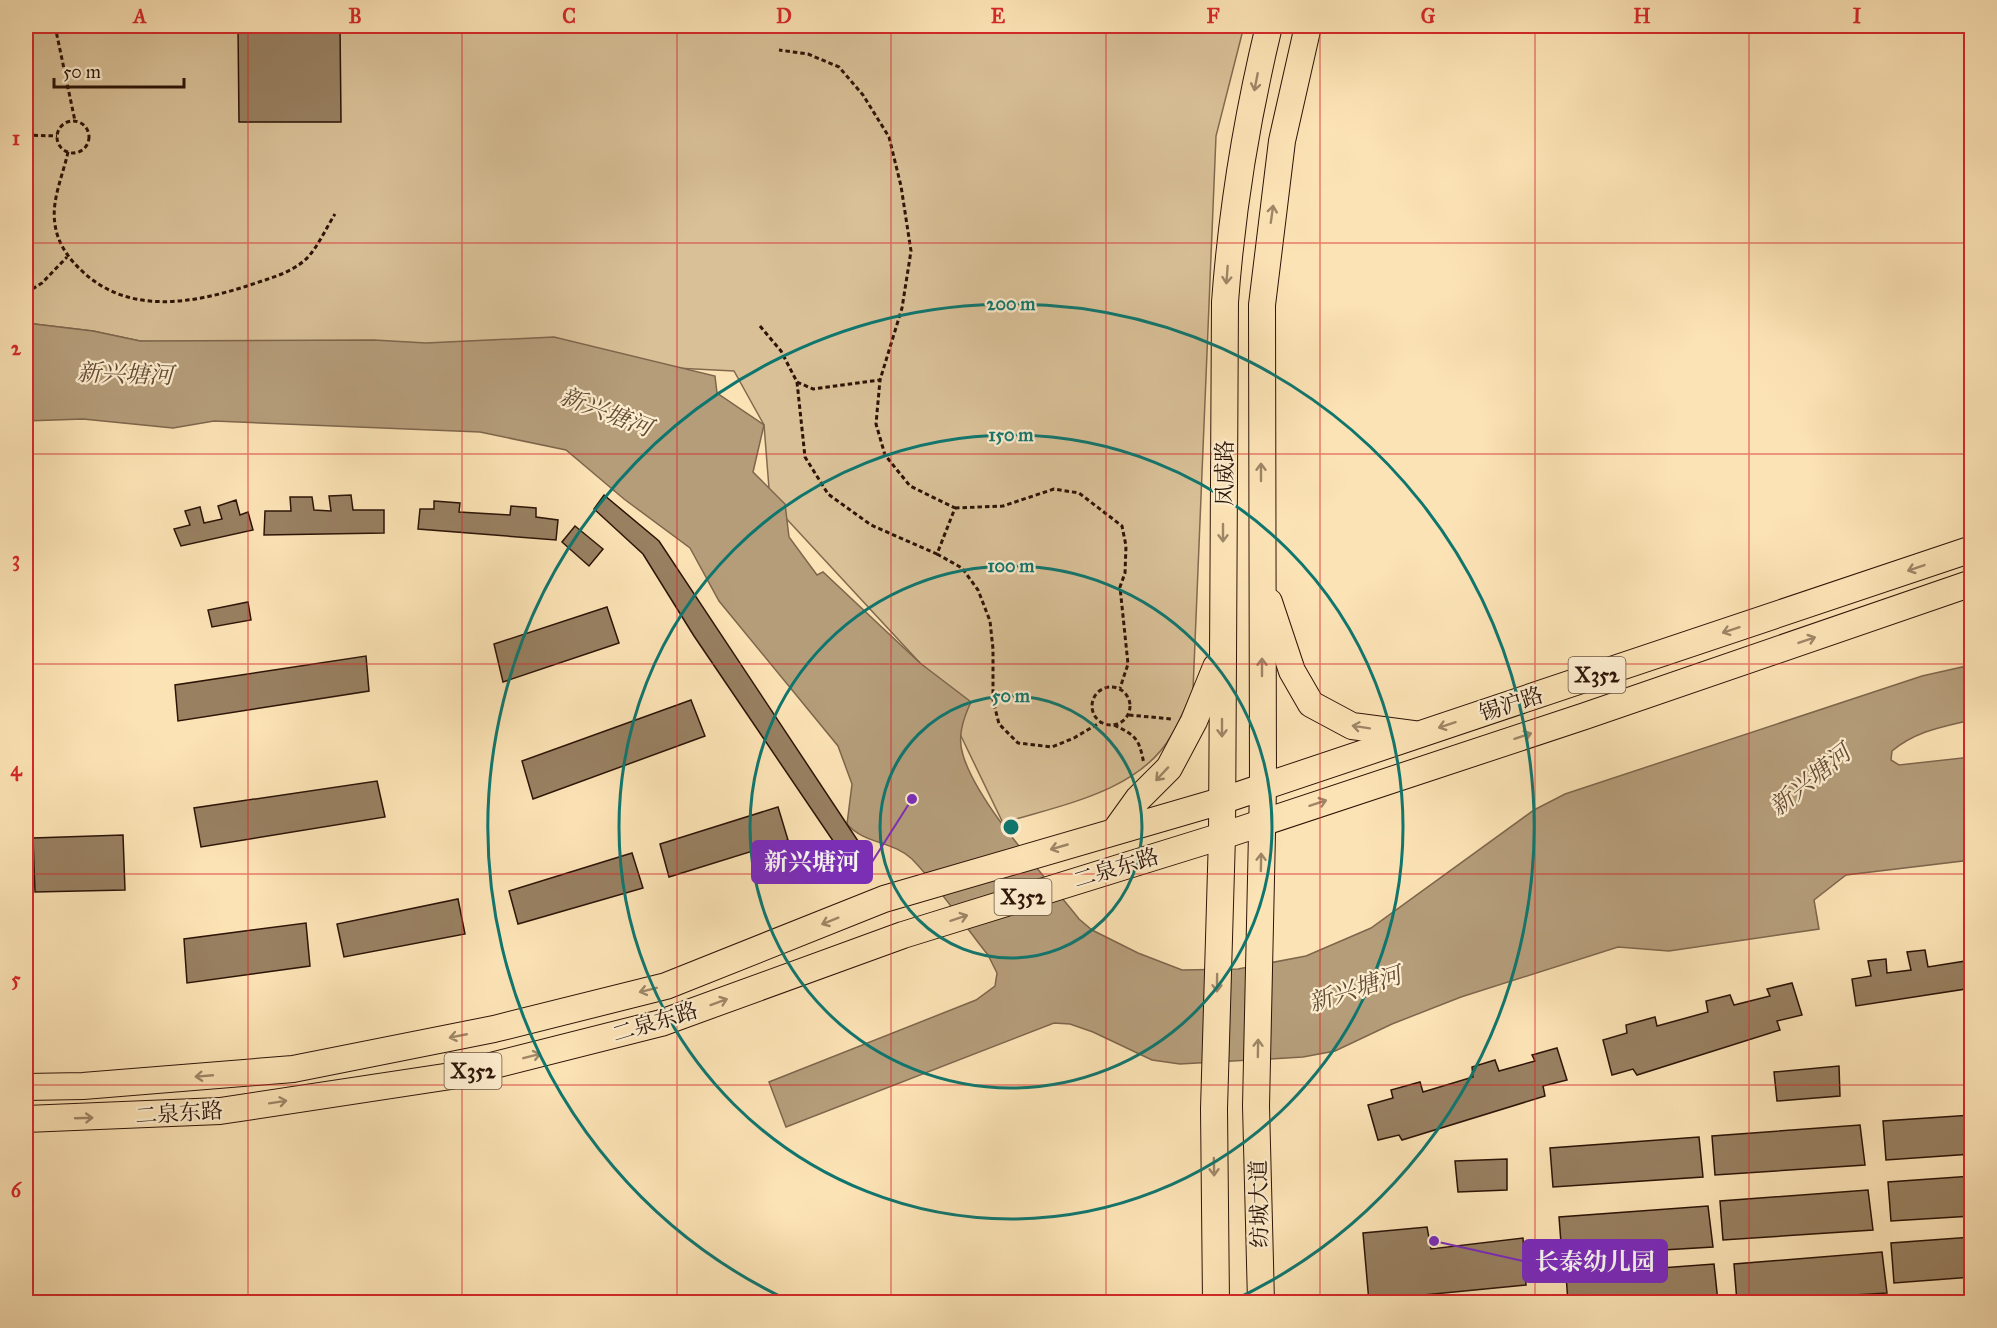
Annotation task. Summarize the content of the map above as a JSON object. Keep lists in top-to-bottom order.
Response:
{
  "streets": {
    "main road": [
      "凤威路",
      "X352",
      "锡沪路",
      "二泉东路",
      "纺城大道"
    ]
  },
  "crossings": [
    ["凤威路", "锡沪路"],
    ["凤威路", "二泉东路"],
    ["凤威路", "纺城大道"],
    ["锡沪路", "二泉东路"]
  ],
  "water": ["新兴塘河"],
  "places": ["新兴塘河", "长泰幼儿园"],
  "scale_bar": "50 m",
  "grid": {
    "columns": [
      "A",
      "B",
      "C",
      "D",
      "E",
      "F",
      "G",
      "H",
      "I"
    ],
    "rows": [
      "1",
      "2",
      "3",
      "4",
      "5",
      "6"
    ]
  },
  "rings": [
    "200 m",
    "150 m",
    "100 m",
    "50 m"
  ]
}
